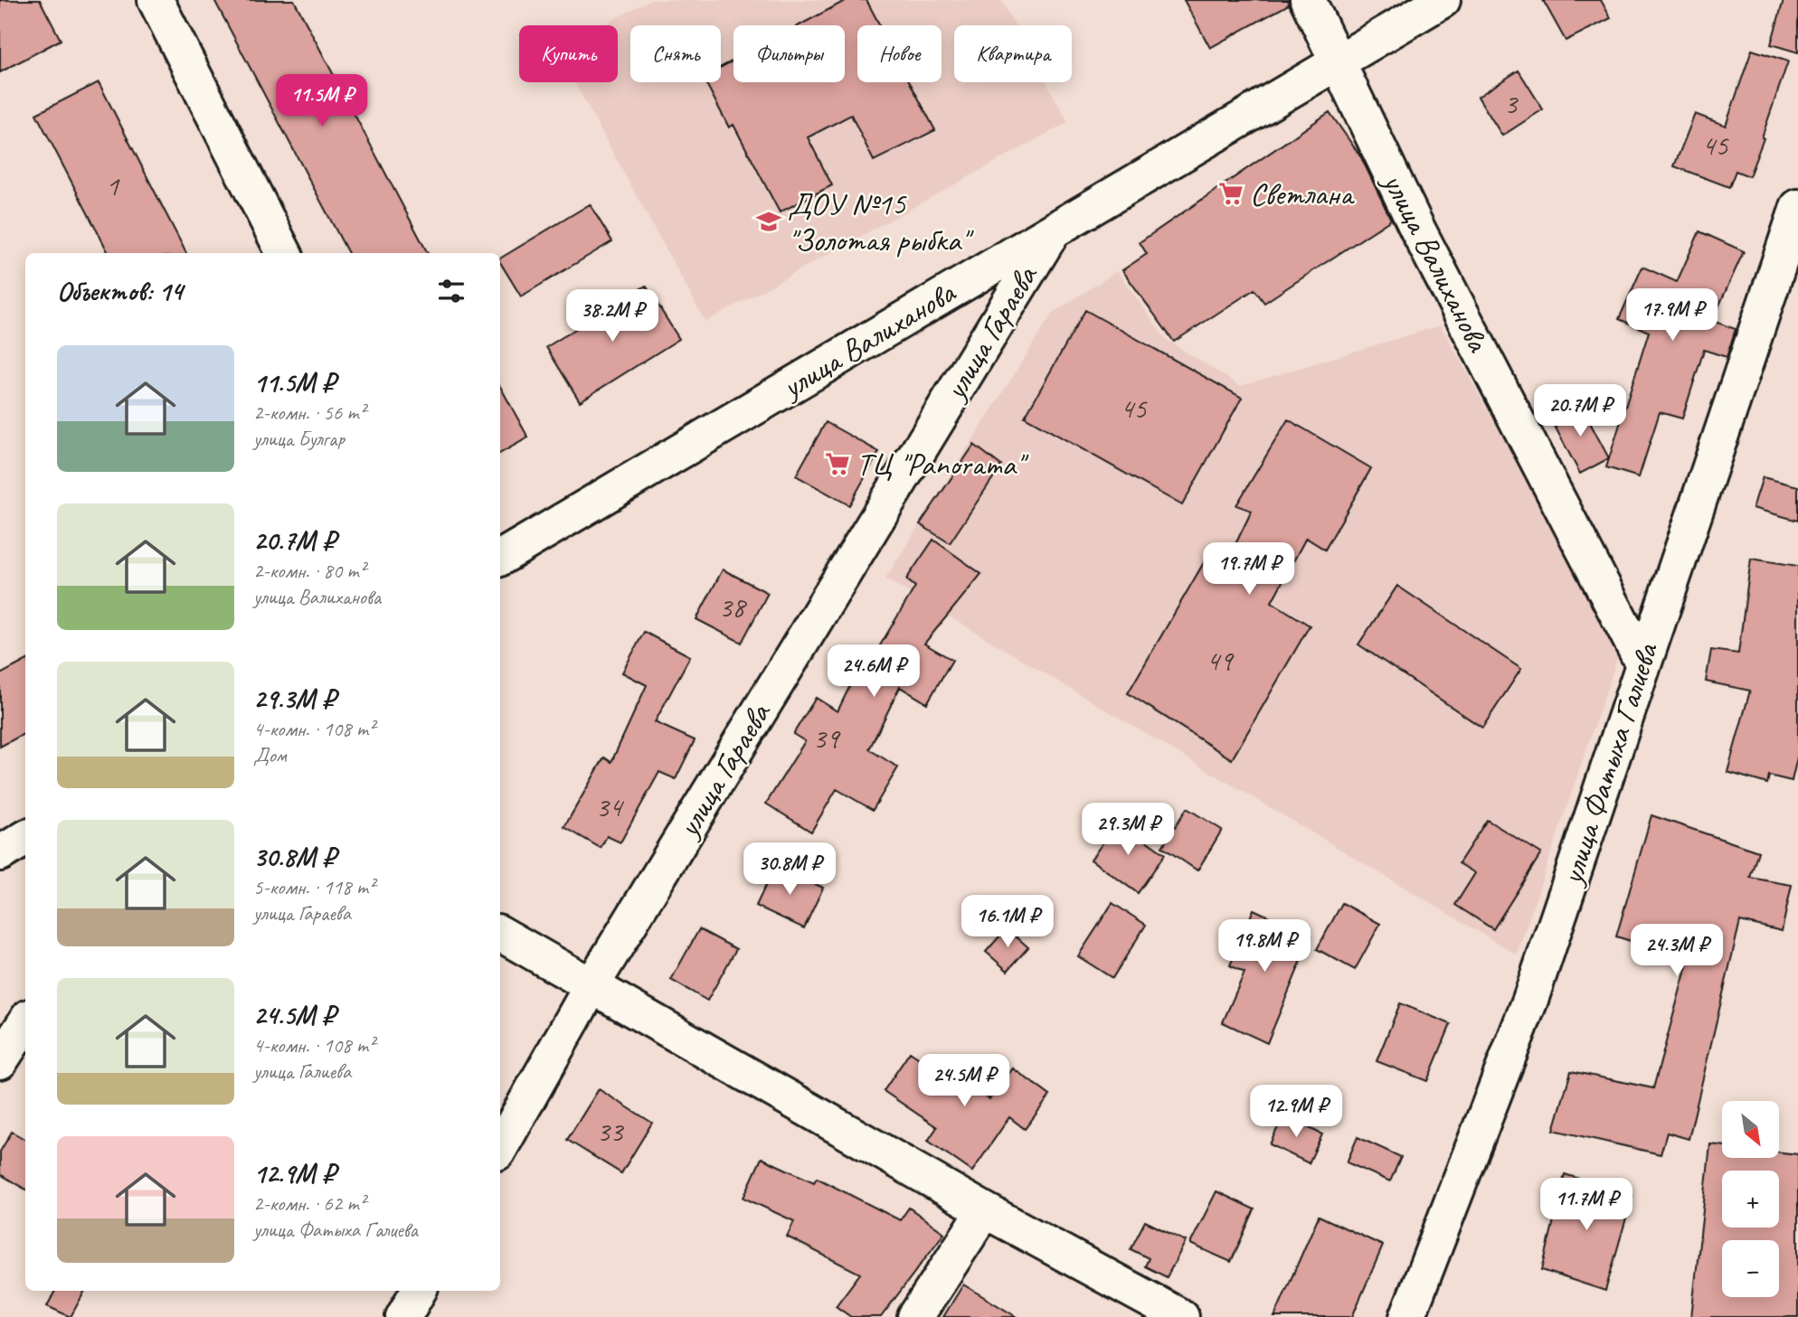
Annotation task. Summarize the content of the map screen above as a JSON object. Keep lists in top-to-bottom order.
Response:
{
  "streets": {
    "street": ["улица Валиханова", "улица Гараева", "улица Фатыха Галиева"]
  },
  "crossings": [
    ["улица Валиханова", "улица Гараева"],
    ["улица Валиханова", "улица Фатыха Галиева"]
  ],
  "places": {
    "supermarket": ["Светлана", "ТЦ \"Panorama\""],
    "school or university": ["ДОУ №15 \"Золотая рыбка\""]
  },
  "house_numbers": [
    "3",
    "45",
    "1",
    "45",
    "38",
    "49",
    "39",
    "34",
    "33"
  ],
  "north": "bottom right",
  "page": {
    "chip": [
      "Купить",
      "Снять",
      "Фильтры",
      "Новое",
      "Квартира"
    ],
    "price": [
      "11.5M ₽",
      "17.9M ₽",
      "38.2M ₽",
      "20.7M ₽",
      "19.7M ₽",
      "24.6M ₽",
      "29.3M ₽",
      "30.8M ₽",
      "16.1M ₽",
      "19.8M ₽",
      "24.3M ₽",
      "24.5M ₽",
      "12.9M ₽",
      "11.7M ₽"
    ],
    "heading": "Объектов: 14",
    "list": [
      {
        "name": "11.5M ₽",
        "note": "2-комн. · 56 m² · улица Булгар"
      },
      {
        "name": "20.7M ₽",
        "note": "2-комн. · 80 m² · улица Валиханова"
      },
      {
        "name": "29.3M ₽",
        "note": "4-комн. · 108 m² · Дом"
      },
      {
        "name": "30.8M ₽",
        "note": "5-комн. · 118 m² · улица Гараева"
      },
      {
        "name": "24.5M ₽",
        "note": "4-комн. · 108 m² · улица Галиева"
      },
      {
        "name": "12.9M ₽",
        "note": "2-комн. · 62 m² · улица Фатыха Галиева"
      }
    ],
    "map_buttons": ["+", "−"]
  }
}
